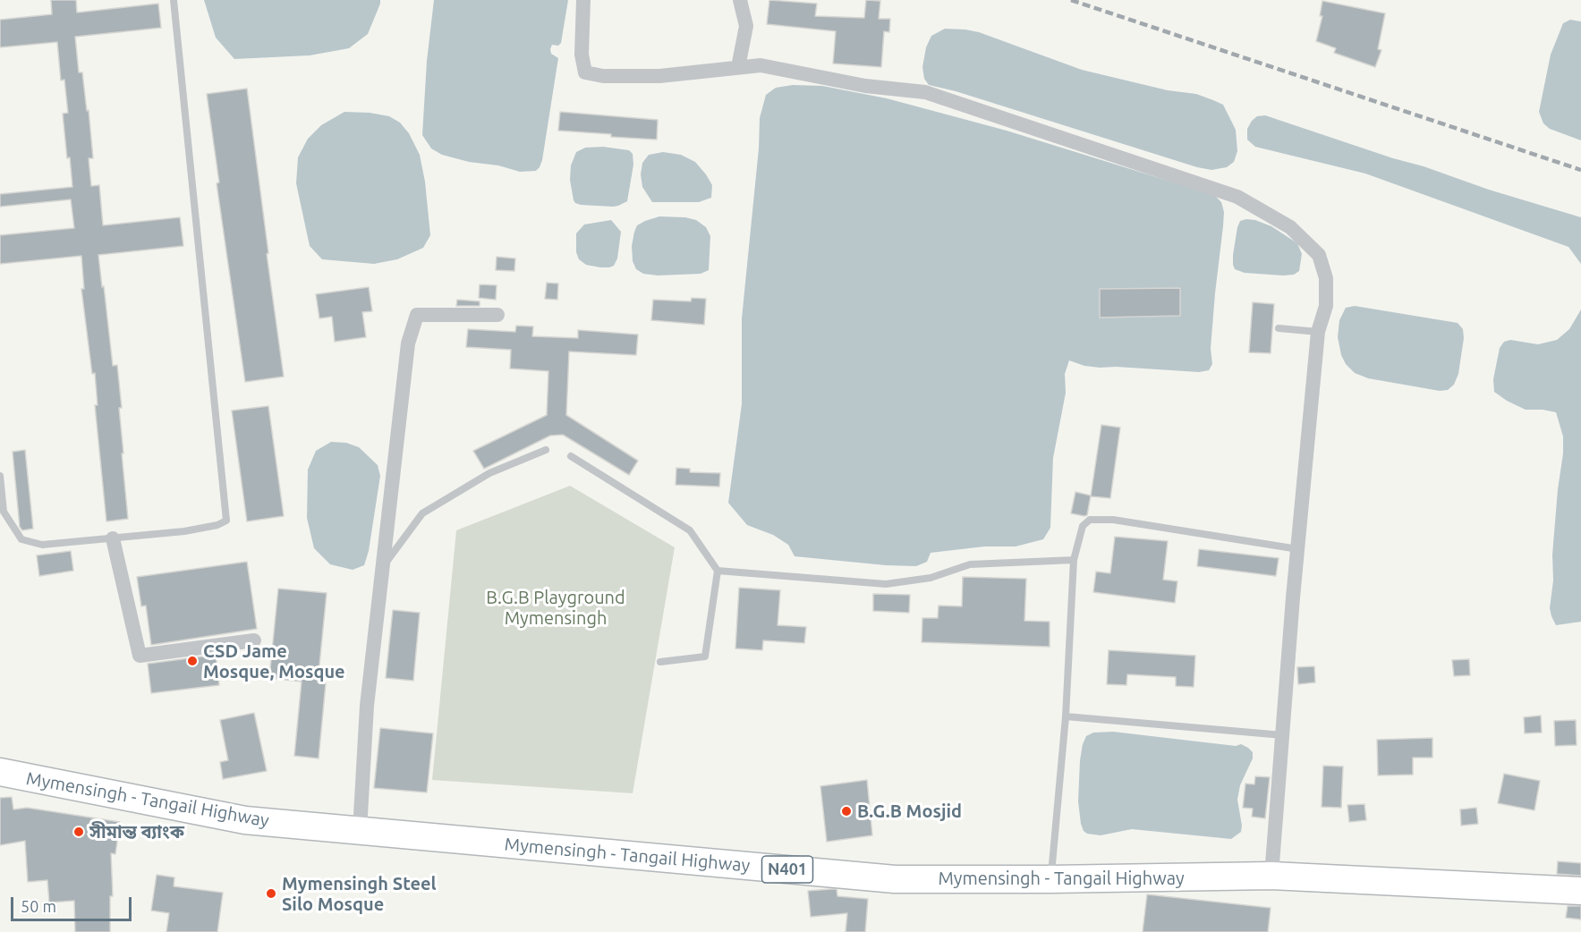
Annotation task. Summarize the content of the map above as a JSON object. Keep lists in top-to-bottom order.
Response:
{
  "streets": {
    "highway": ["Mymensingh - Tangail Highway", "N401"]
  },
  "parks": ["B.G.B Playground Mymensingh"],
  "places": [
    "CSD Jame Mosque, Mosque",
    "B.G.B Mosjid",
    "সীমান্ত ব্যাংক",
    "Mymensingh Steel Silo Mosque"
  ],
  "scale_bar": "50 m"
}
